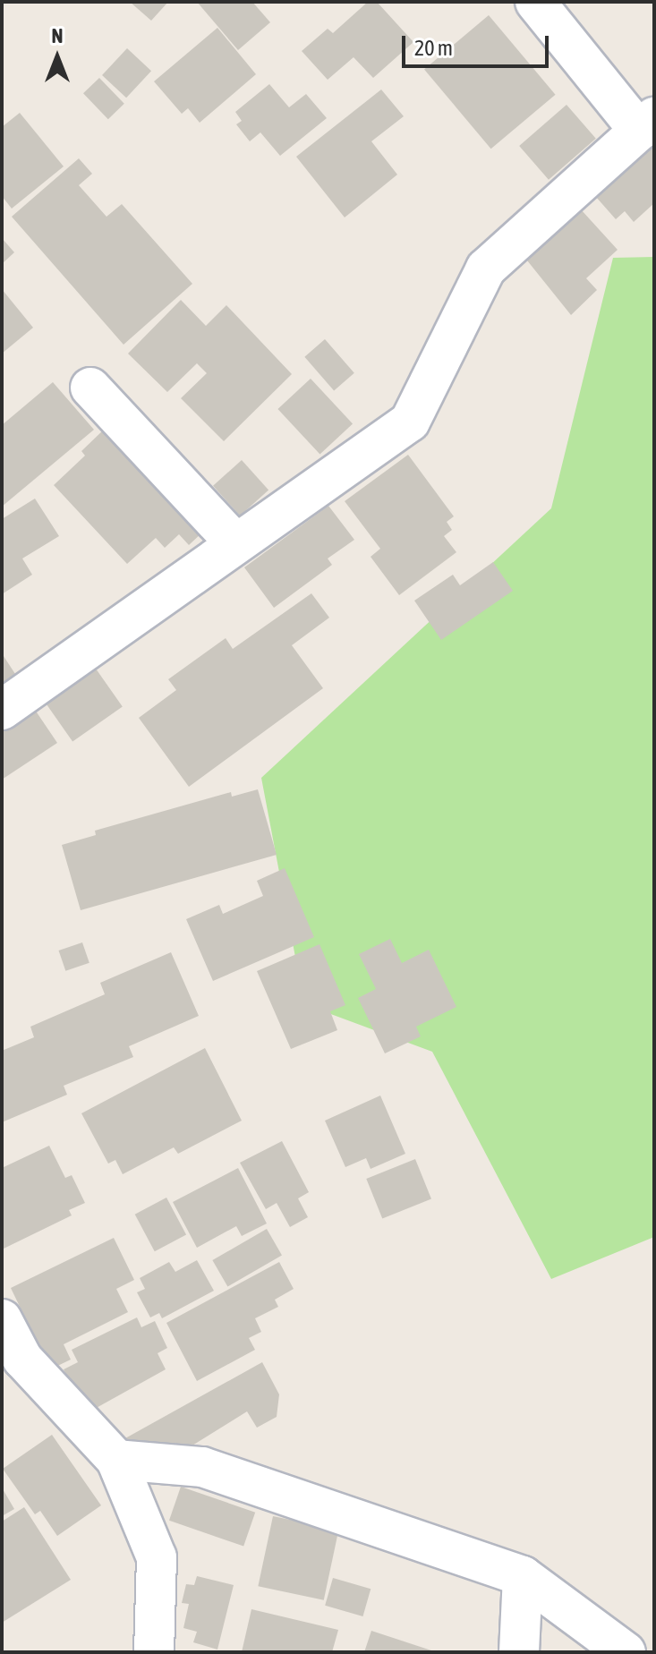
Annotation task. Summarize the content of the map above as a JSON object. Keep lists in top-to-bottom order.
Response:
{
  "scale_bar": "20 m",
  "north": "top"
}
